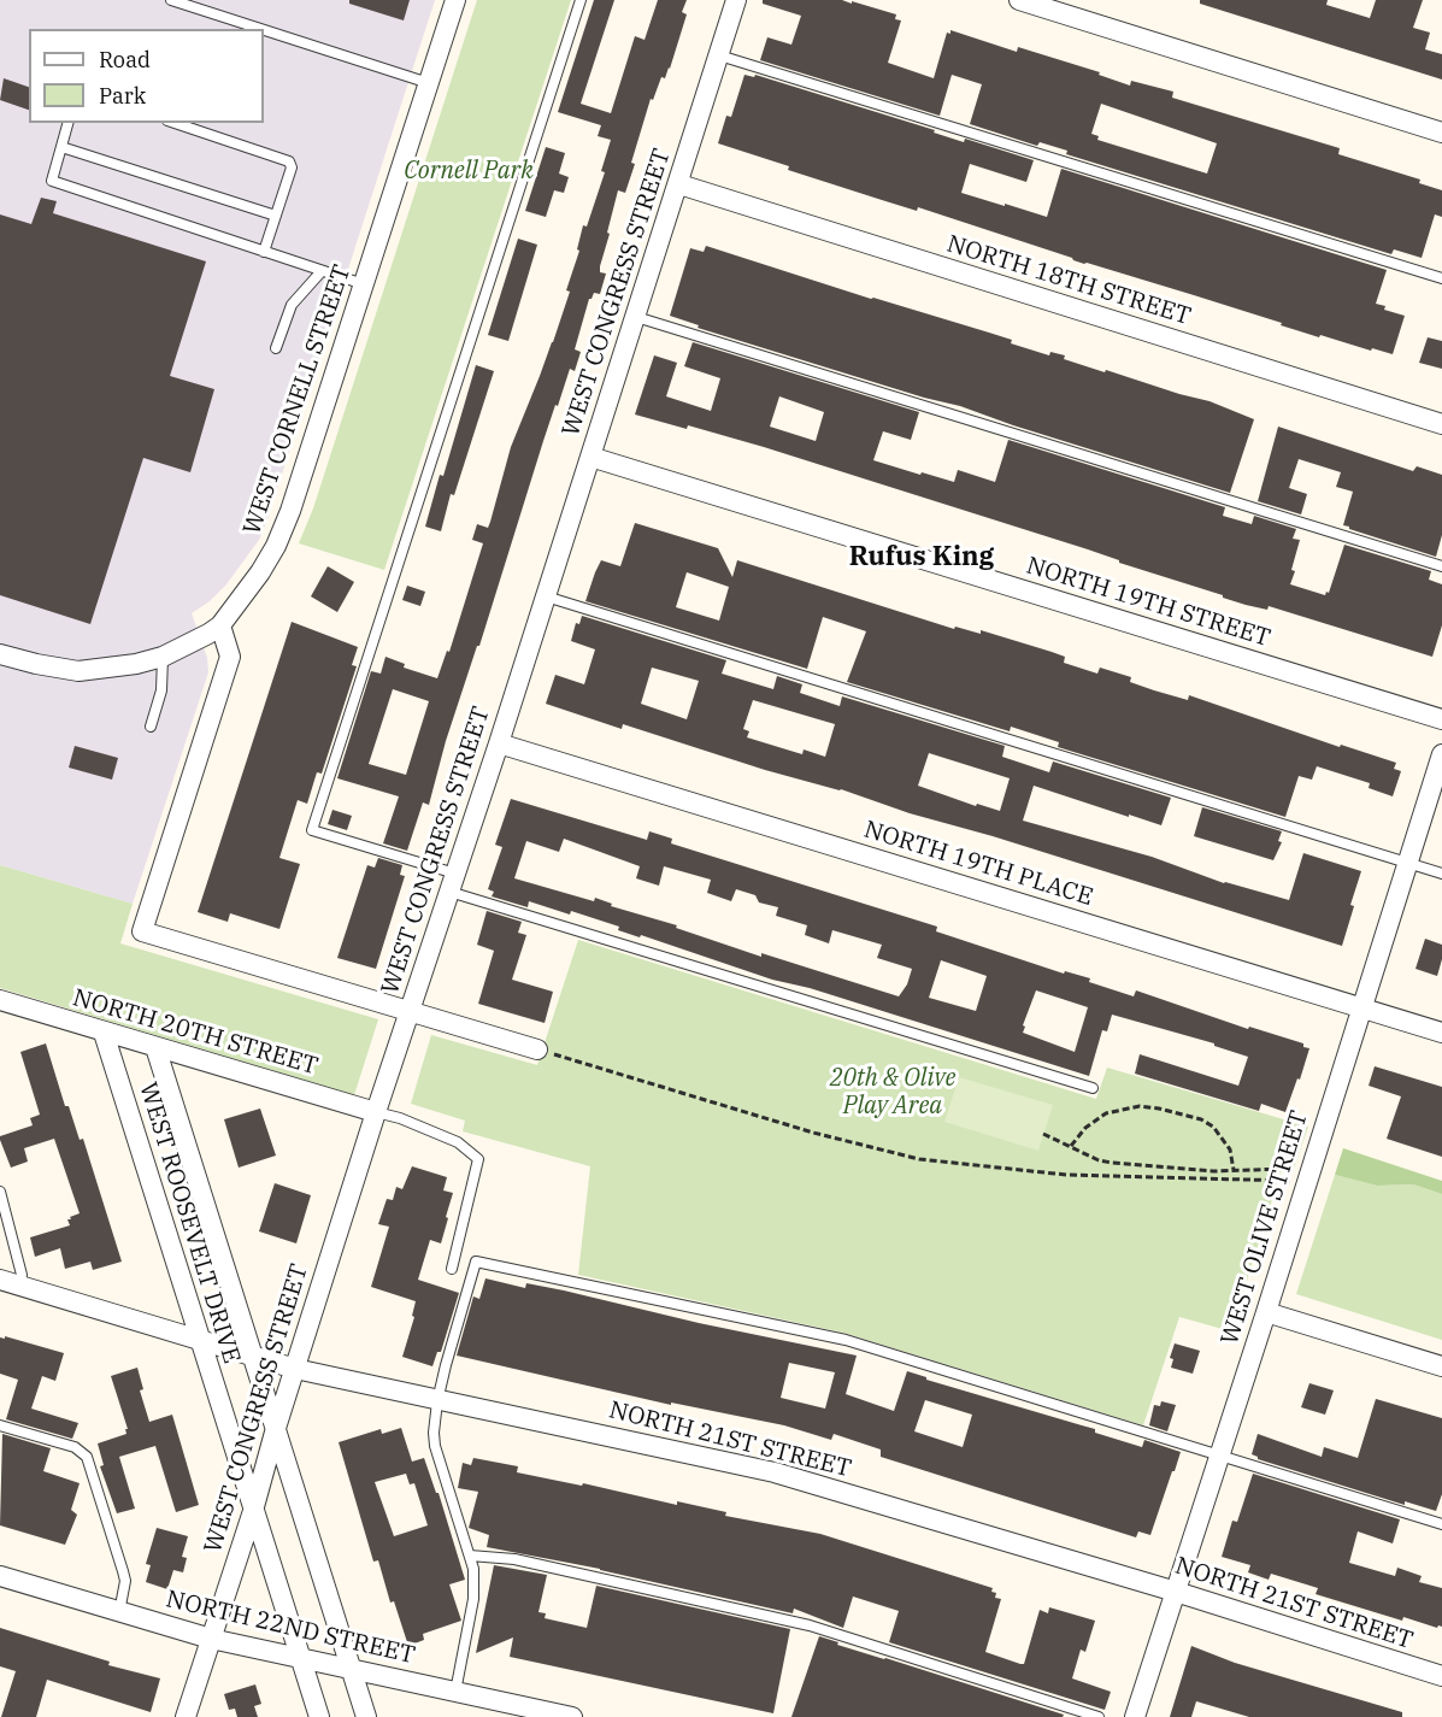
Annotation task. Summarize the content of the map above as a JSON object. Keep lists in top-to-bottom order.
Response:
{
  "streets": {
    "street": [
      "NORTH 18TH STREET",
      "WEST CONGRESS STREET",
      "WEST CORNELL STREET",
      "NORTH 19TH STREET",
      "NORTH 19TH PLACE",
      "NORTH 20TH STREET",
      "WEST ROOSEVELT DRIVE",
      "WEST OLIVE STREET",
      "NORTH 21ST STREET",
      "NORTH 22ND STREET"
    ]
  },
  "crossings": [
    ["NORTH 18TH STREET", "WEST CONGRESS STREET"],
    ["WEST CONGRESS STREET", "NORTH 19TH STREET"],
    ["WEST CONGRESS STREET", "NORTH 19TH PLACE"],
    ["WEST CONGRESS STREET", "NORTH 20TH STREET"],
    ["WEST CONGRESS STREET", "WEST ROOSEVELT DRIVE"],
    ["WEST CONGRESS STREET", "NORTH 21ST STREET"],
    ["WEST CONGRESS STREET", "NORTH 22ND STREET"],
    ["NORTH 19TH PLACE", "WEST OLIVE STREET"],
    ["NORTH 20TH STREET", "WEST ROOSEVELT DRIVE"],
    ["WEST ROOSEVELT DRIVE", "NORTH 21ST STREET"],
    ["WEST ROOSEVELT DRIVE", "NORTH 22ND STREET"],
    ["WEST OLIVE STREET", "NORTH 21ST STREET"]
  ],
  "districts": ["Rufus King"],
  "parks": ["Cornell Park", "20th & Olive Play Area"],
  "legend": ["Road", "Park"]
}
